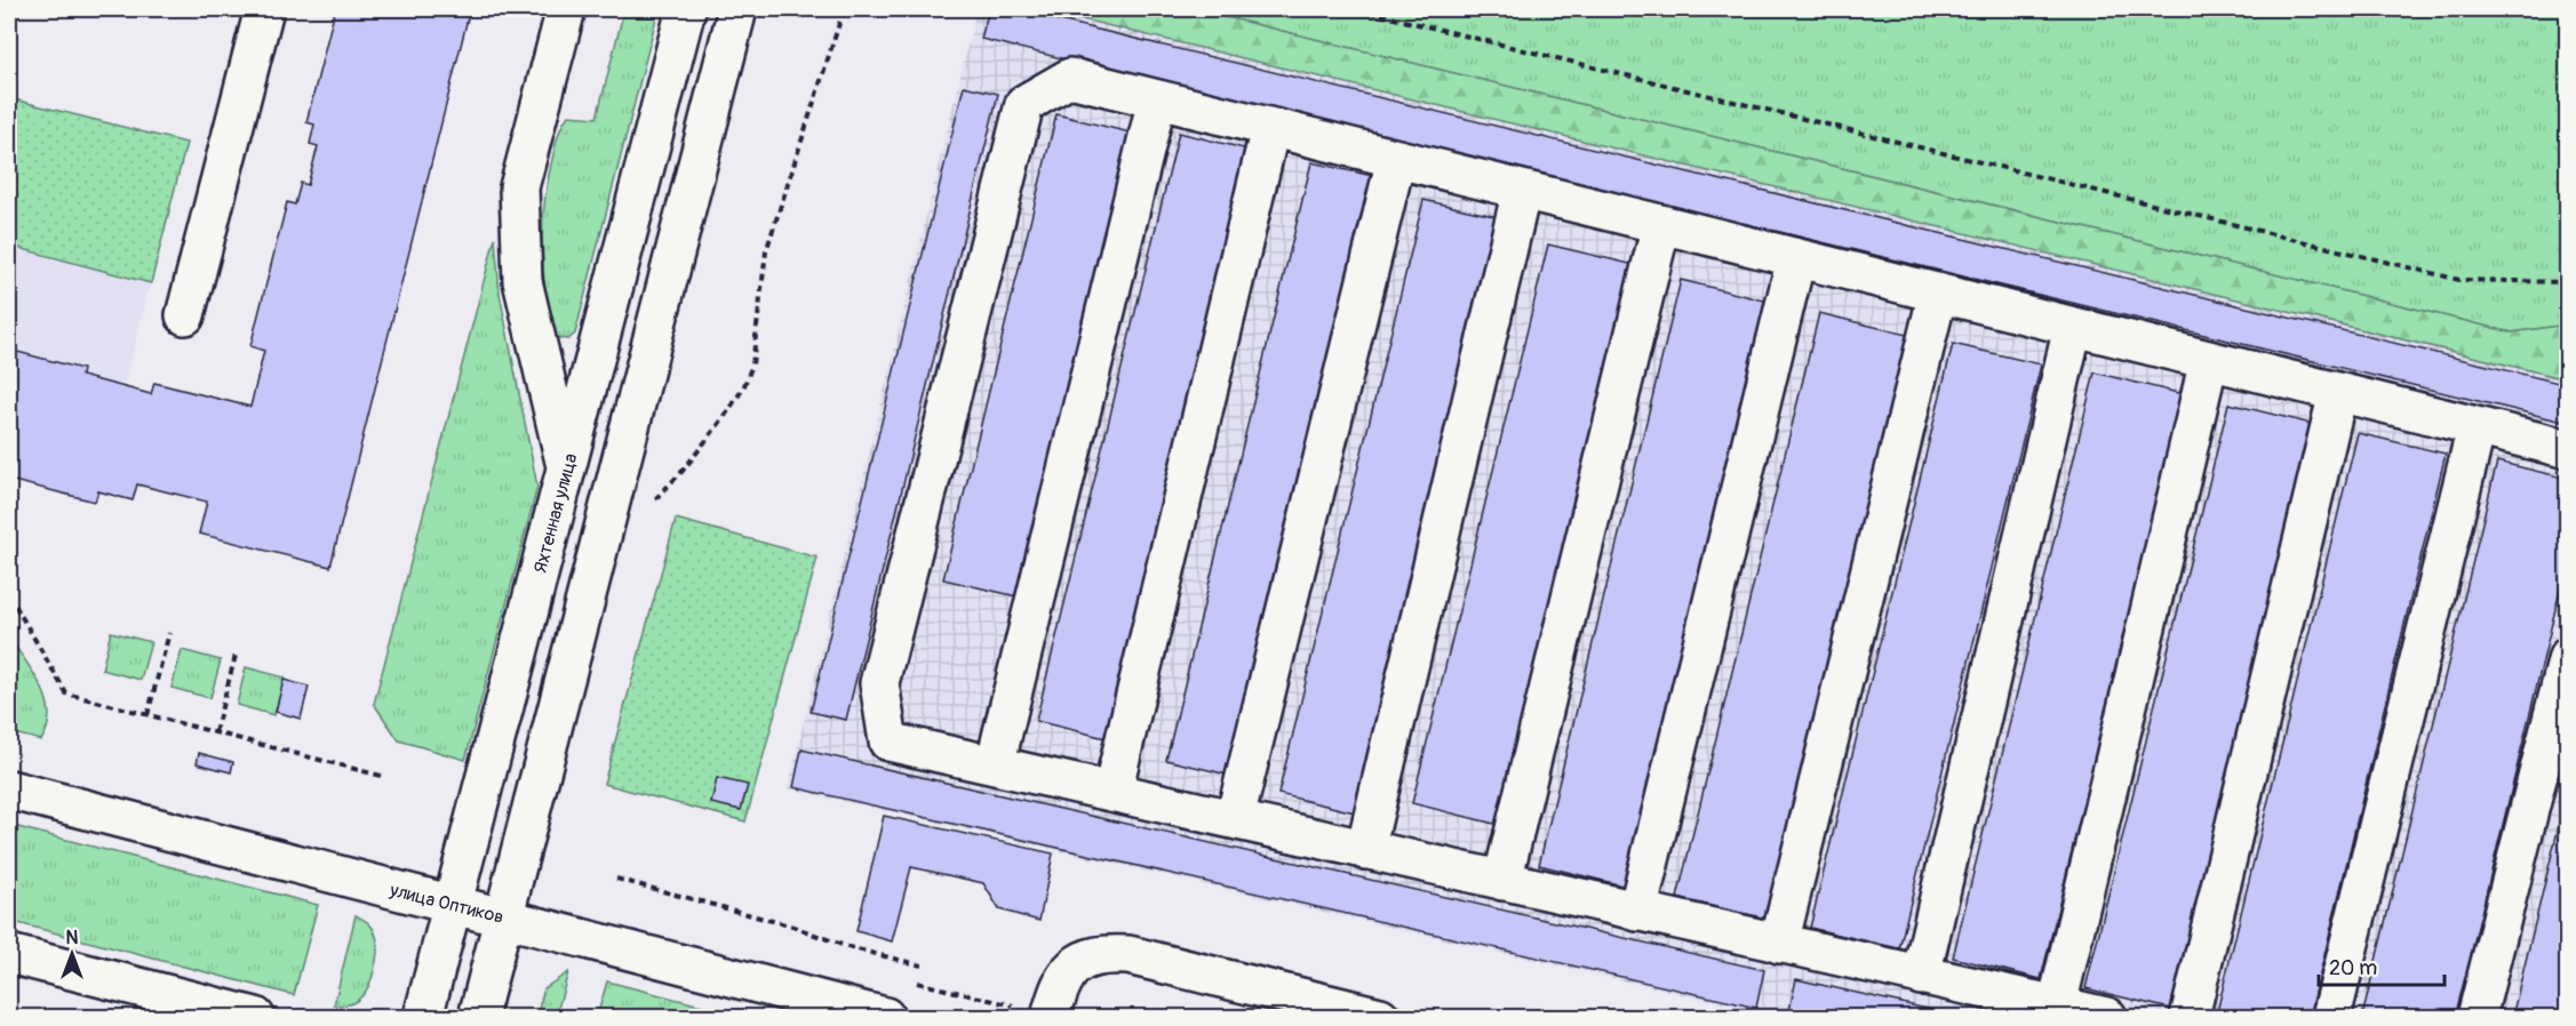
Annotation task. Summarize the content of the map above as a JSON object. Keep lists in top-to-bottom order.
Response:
{
  "streets": {
    "street": ["Яхтенная улица", "улица Оптиков"]
  },
  "crossings": [
    ["Яхтенная улица", "улица Оптиков"]
  ],
  "scale_bar": "20 m",
  "north": "top"
}
